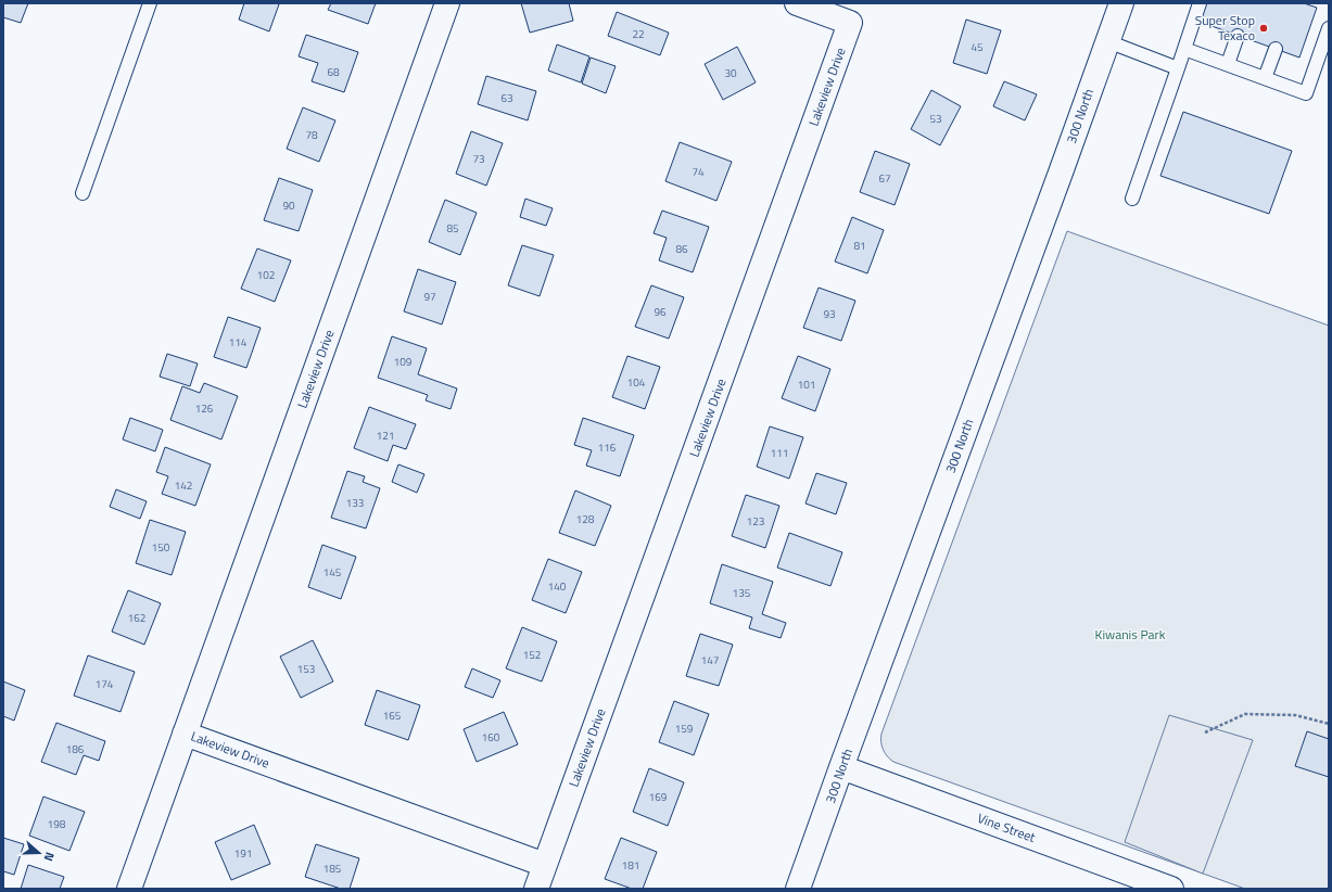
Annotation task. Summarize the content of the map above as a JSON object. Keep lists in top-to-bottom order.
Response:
{
  "streets": {
    "street": ["Lakeview Drive", "300 North", "Vine Street"]
  },
  "crossings": [
    ["300 North", "Vine Street"]
  ],
  "parks": ["Kiwanis Park"],
  "places": ["Super Stop Texaco"],
  "house_numbers": [
    "22",
    "45",
    "68",
    "30",
    "63",
    "53",
    "78",
    "73",
    "74",
    "67",
    "90",
    "85",
    "81",
    "86",
    "102",
    "97",
    "96",
    "93",
    "114",
    "109",
    "104",
    "101",
    "126",
    "121",
    "116",
    "111",
    "142",
    "133",
    "128",
    "123",
    "150",
    "145",
    "140",
    "135",
    "162",
    "152",
    "147",
    "153",
    "174",
    "165",
    "159",
    "160",
    "186",
    "169",
    "198",
    "191",
    "181",
    "185"
  ],
  "north": "right"
}
